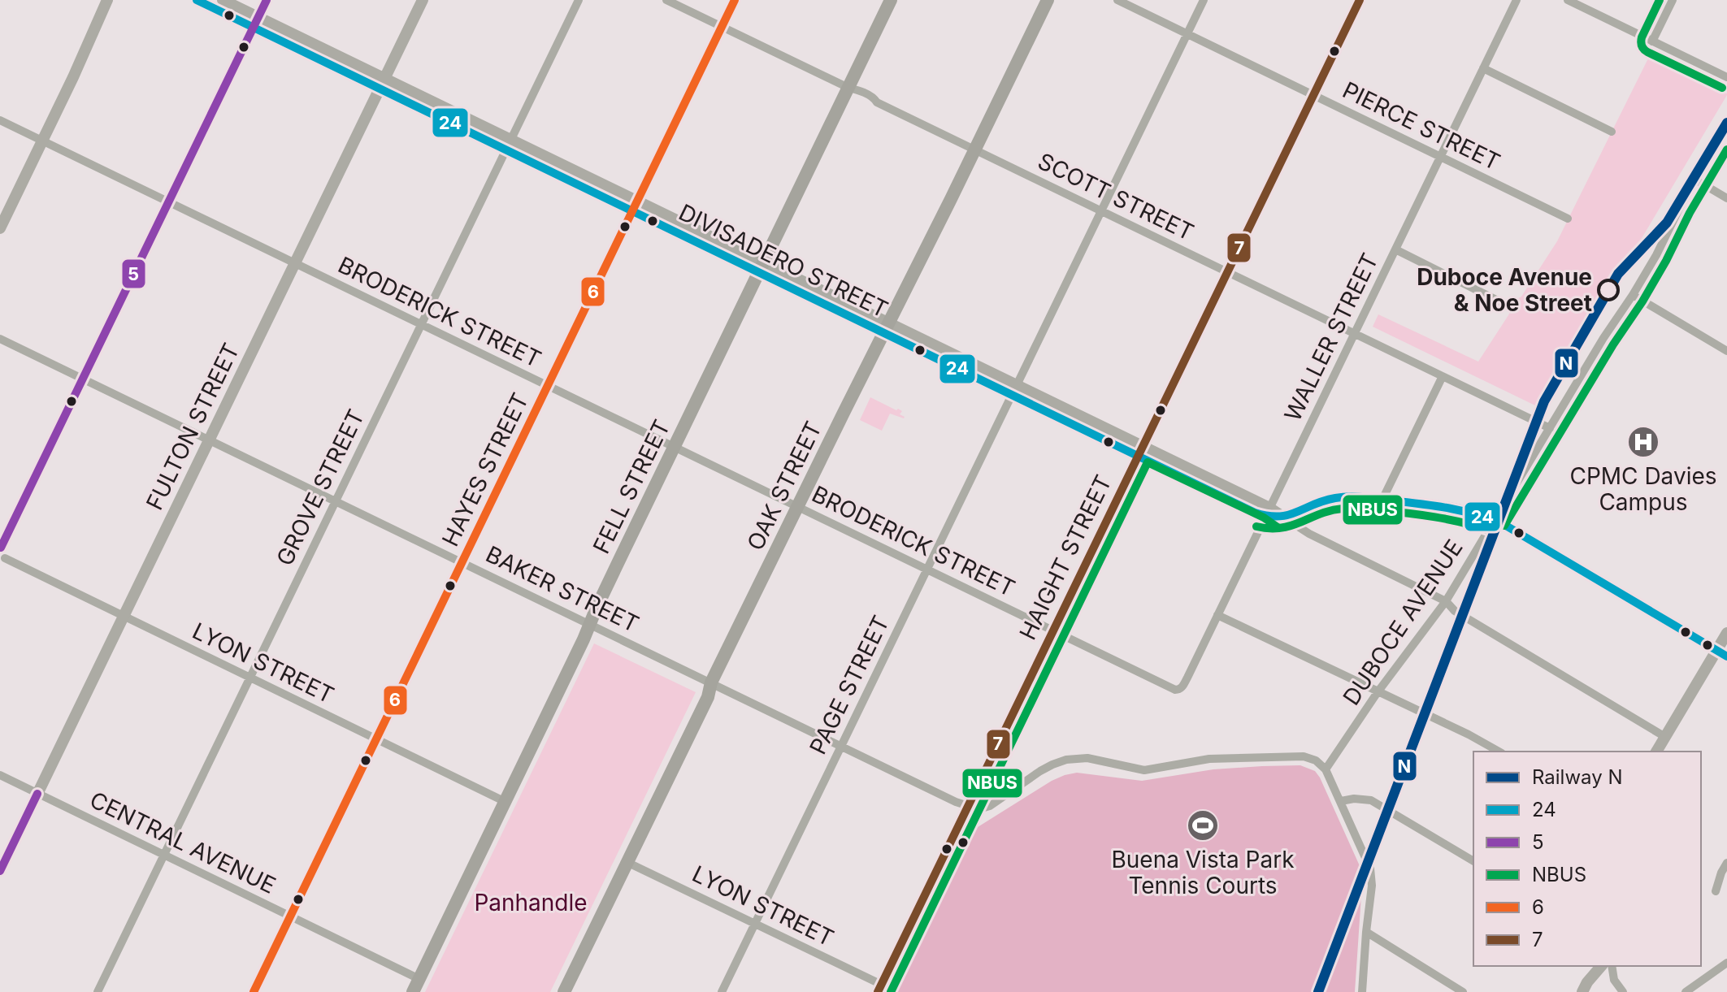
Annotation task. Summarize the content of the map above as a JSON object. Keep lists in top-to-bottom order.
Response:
{
  "streets": {
    "main road": ["OAK STREET", "FELL STREET"],
    "street": [
      "PIERCE STREET",
      "SCOTT STREET",
      "DIVISADERO STREET",
      "BRODERICK STREET",
      "WALLER STREET",
      "FULTON STREET",
      "HAYES STREET",
      "GROVE STREET",
      "HAIGHT STREET",
      "BAKER STREET",
      "DUBOCE AVENUE",
      "LYON STREET",
      "PAGE STREET",
      "CENTRAL AVENUE"
    ]
  },
  "crossings": [
    ["PIERCE STREET", "WALLER STREET"],
    ["PIERCE STREET", "HAIGHT STREET"],
    ["PIERCE STREET", "PAGE STREET"],
    ["SCOTT STREET", "WALLER STREET"],
    ["SCOTT STREET", "HAYES STREET"],
    ["SCOTT STREET", "OAK STREET"],
    ["SCOTT STREET", "FELL STREET"],
    ["SCOTT STREET", "HAIGHT STREET"],
    ["SCOTT STREET", "DUBOCE AVENUE"],
    ["SCOTT STREET", "PAGE STREET"],
    ["DIVISADERO STREET", "WALLER STREET"],
    ["DIVISADERO STREET", "FULTON STREET"],
    ["DIVISADERO STREET", "HAYES STREET"],
    ["DIVISADERO STREET", "OAK STREET"],
    ["DIVISADERO STREET", "FELL STREET"],
    ["DIVISADERO STREET", "GROVE STREET"],
    ["DIVISADERO STREET", "HAIGHT STREET"],
    ["DIVISADERO STREET", "PAGE STREET"],
    ["BRODERICK STREET", "WALLER STREET"],
    ["BRODERICK STREET", "FULTON STREET"],
    ["BRODERICK STREET", "HAYES STREET"],
    ["BRODERICK STREET", "OAK STREET"],
    ["BRODERICK STREET", "FELL STREET"],
    ["BRODERICK STREET", "GROVE STREET"],
    ["BRODERICK STREET", "HAIGHT STREET"],
    ["BRODERICK STREET", "PAGE STREET"],
    ["FULTON STREET", "BAKER STREET"],
    ["FULTON STREET", "LYON STREET"],
    ["FULTON STREET", "CENTRAL AVENUE"],
    ["HAYES STREET", "BAKER STREET"],
    ["HAYES STREET", "LYON STREET"],
    ["HAYES STREET", "CENTRAL AVENUE"],
    ["OAK STREET", "BAKER STREET"],
    ["OAK STREET", "LYON STREET"],
    ["FELL STREET", "BAKER STREET"],
    ["FELL STREET", "LYON STREET"],
    ["FELL STREET", "CENTRAL AVENUE"],
    ["GROVE STREET", "BAKER STREET"],
    ["GROVE STREET", "LYON STREET"],
    ["GROVE STREET", "CENTRAL AVENUE"],
    ["HAIGHT STREET", "BAKER STREET"],
    ["HAIGHT STREET", "LYON STREET"],
    ["BAKER STREET", "PAGE STREET"],
    ["LYON STREET", "PAGE STREET"]
  ],
  "parks": ["Panhandle"],
  "places": {
    "other": ["Duboce Avenue & Noe Street"],
    "hospital": ["CPMC Davies Campus"],
    "sports": ["Buena Vista Park Tennis Courts"]
  },
  "lines": [
    "transit line 24",
    "transit line 5",
    "transit line NBUS",
    "transit line 6",
    "transit line 7",
    "rail line N"
  ],
  "legend": [
    "Railway N",
    "24",
    "5",
    "NBUS",
    "6",
    "7"
  ]
}
